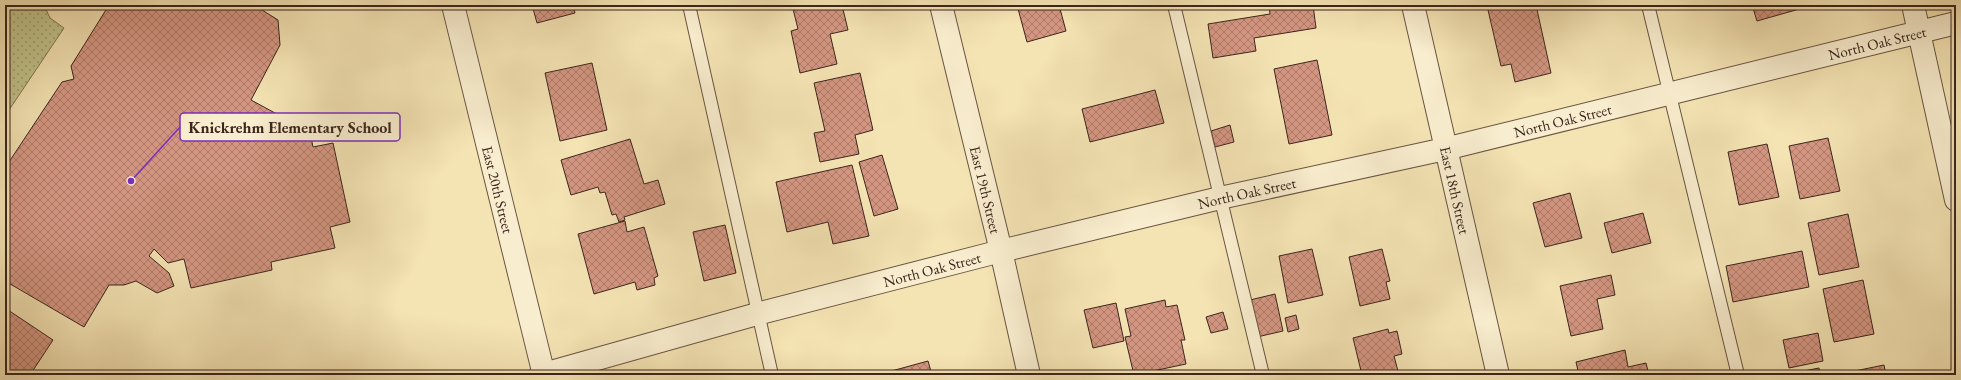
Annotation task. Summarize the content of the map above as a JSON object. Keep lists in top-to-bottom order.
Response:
{
  "streets": {
    "street": [
      "North Oak Street",
      "East 20th Street",
      "East 19th Street",
      "East 18th Street"
    ]
  },
  "crossings": [
    ["North Oak Street", "East 20th Street"],
    ["North Oak Street", "East 19th Street"],
    ["North Oak Street", "East 18th Street"]
  ],
  "places": ["Knickrehm Elementary School"]
}
